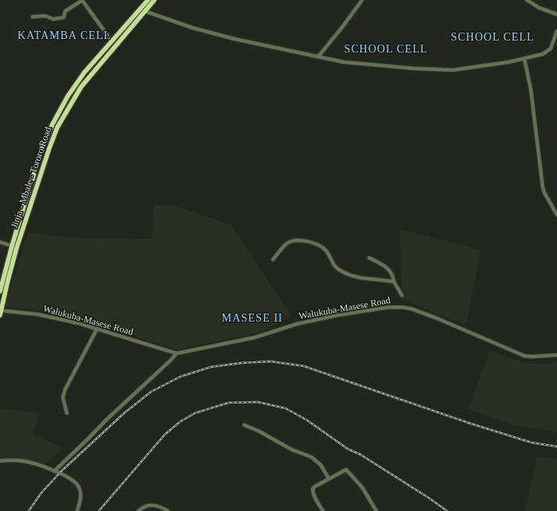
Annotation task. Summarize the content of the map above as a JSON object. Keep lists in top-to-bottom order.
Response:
{
  "streets": {
    "highway": ["Jinja - Mbale - Tororo Road"],
    "street": ["Walukuba-Masese Road"]
  },
  "crossings": [
    ["Jinja - Mbale - Tororo Road", "Walukuba-Masese Road"]
  ],
  "districts": [
    "KATAMBA CELL",
    "SCHOOL CELL",
    "SCHOOL CELL",
    "MASESE II"
  ]
}
